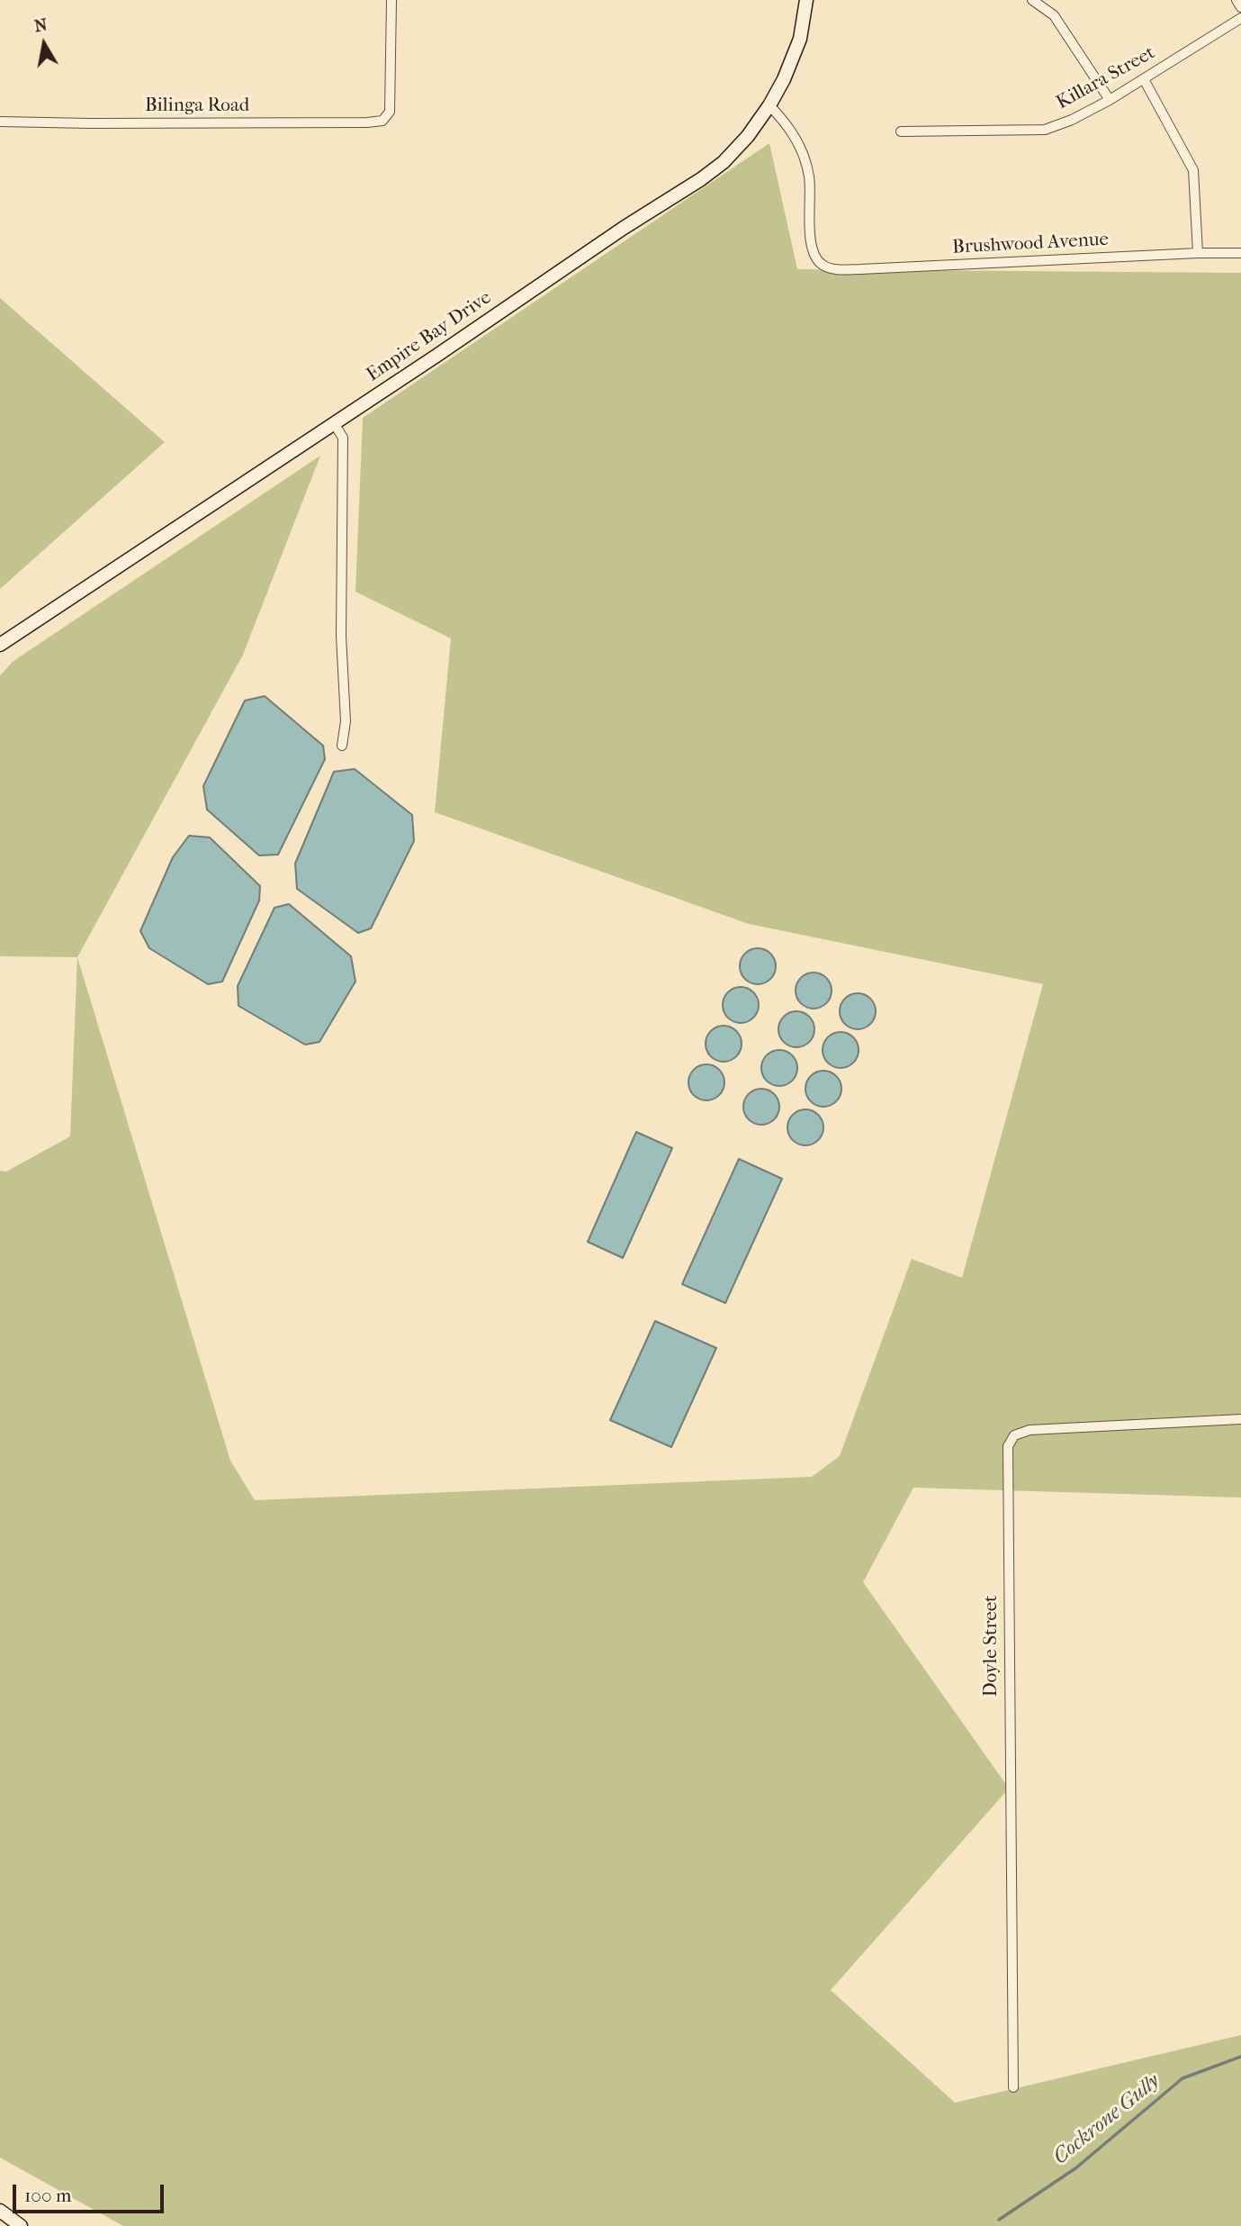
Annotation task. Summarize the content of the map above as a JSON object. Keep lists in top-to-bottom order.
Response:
{
  "streets": {
    "main road": ["Empire Bay Drive"],
    "street": [
      "Killara Street",
      "Bilinga Road",
      "Brushwood Avenue",
      "Doyle Street"
    ]
  },
  "crossings": [
    ["Brushwood Avenue", "Empire Bay Drive"]
  ],
  "water": ["Cockrone Gully"],
  "scale_bar": "100 m",
  "north": "top"
}
